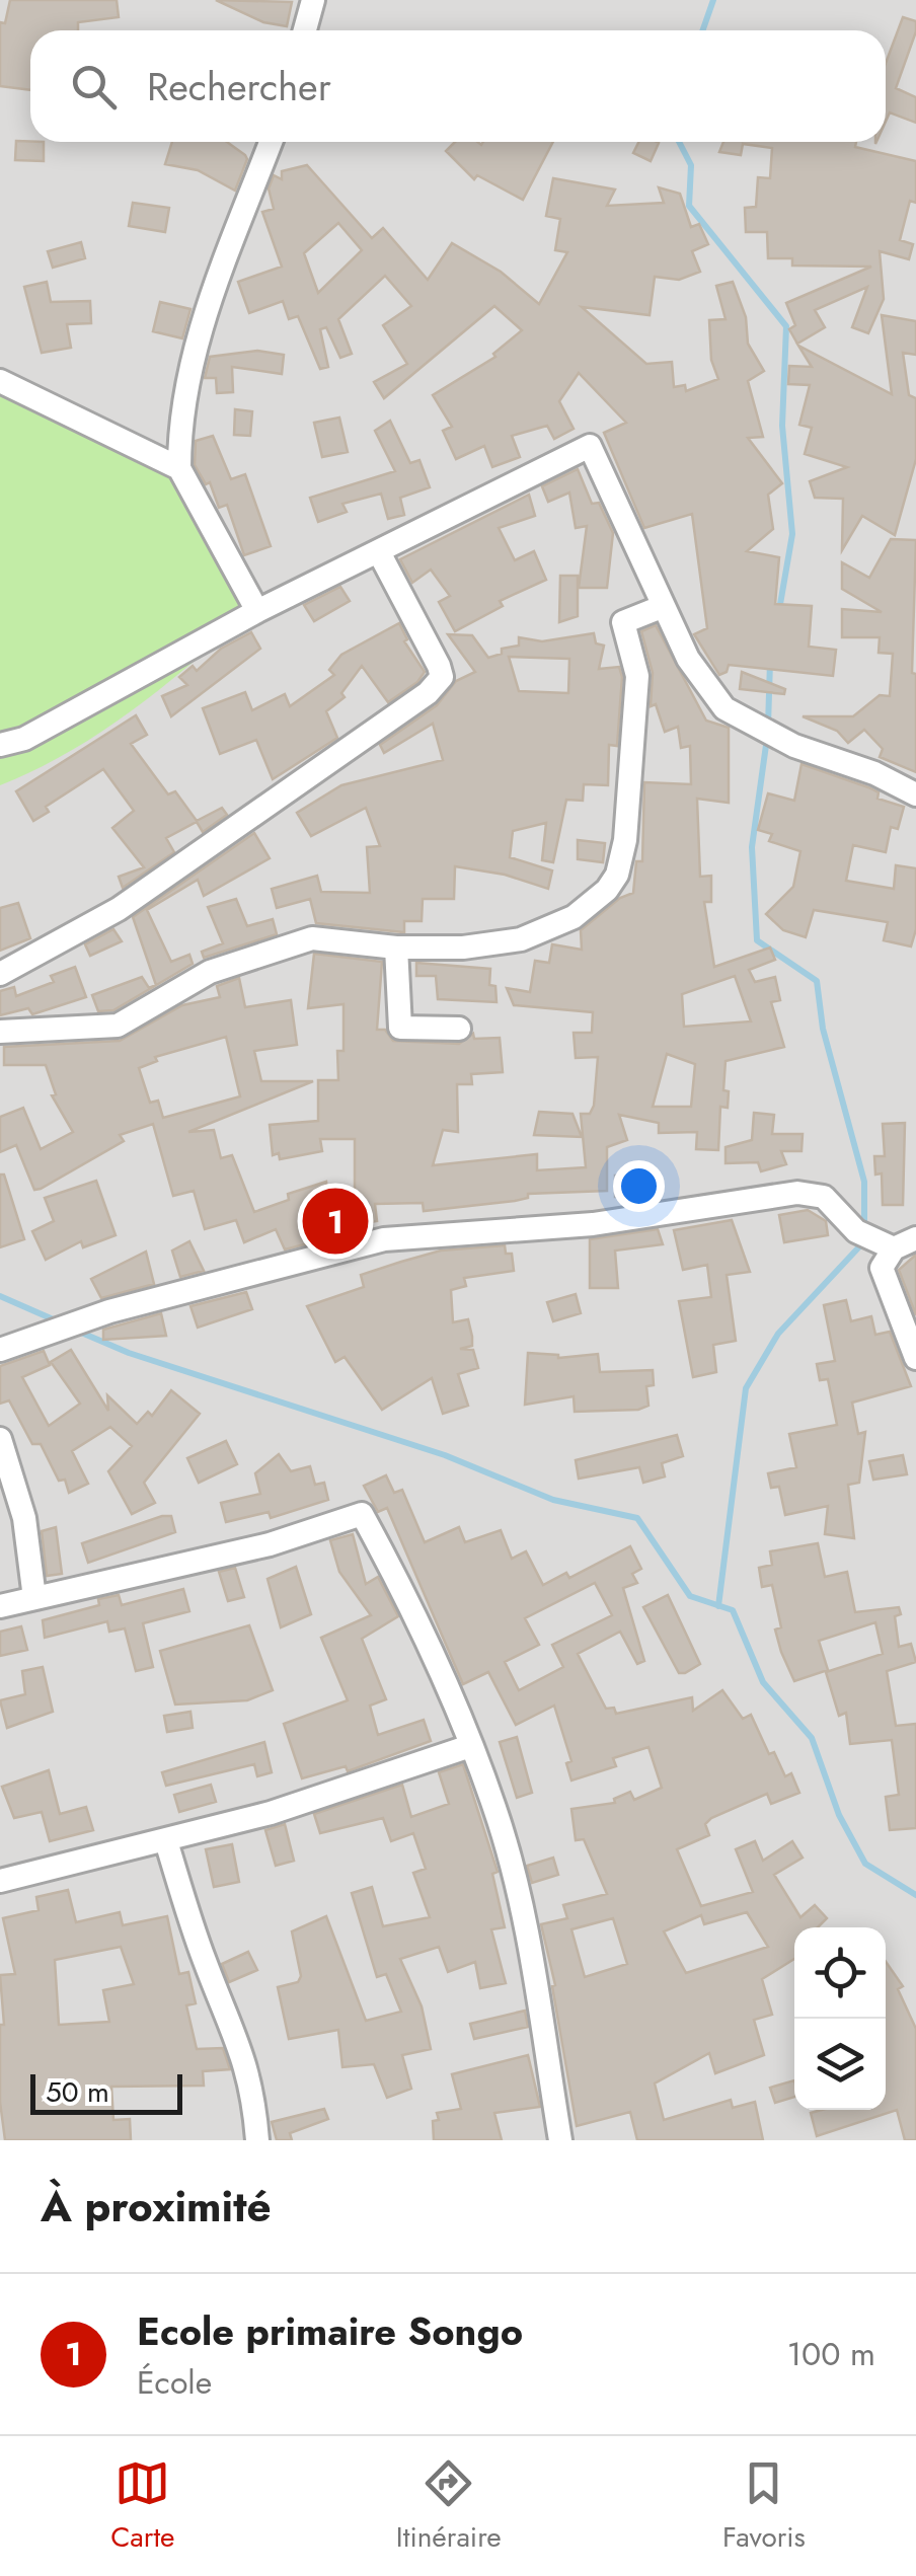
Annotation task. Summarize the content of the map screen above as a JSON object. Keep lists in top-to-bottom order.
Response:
{
  "scale_bar": "50 m",
  "page": {
    "search": "Rechercher",
    "pins": "1",
    "scale": "50 m",
    "heading": "À proximité",
    "list": [
      {
        "mark": "1",
        "name": "Ecole primaire Songo",
        "note": "École",
        "value": "100 m"
      }
    ],
    "nav": ["Carte", "Itinéraire", "Favoris"]
  }
}
